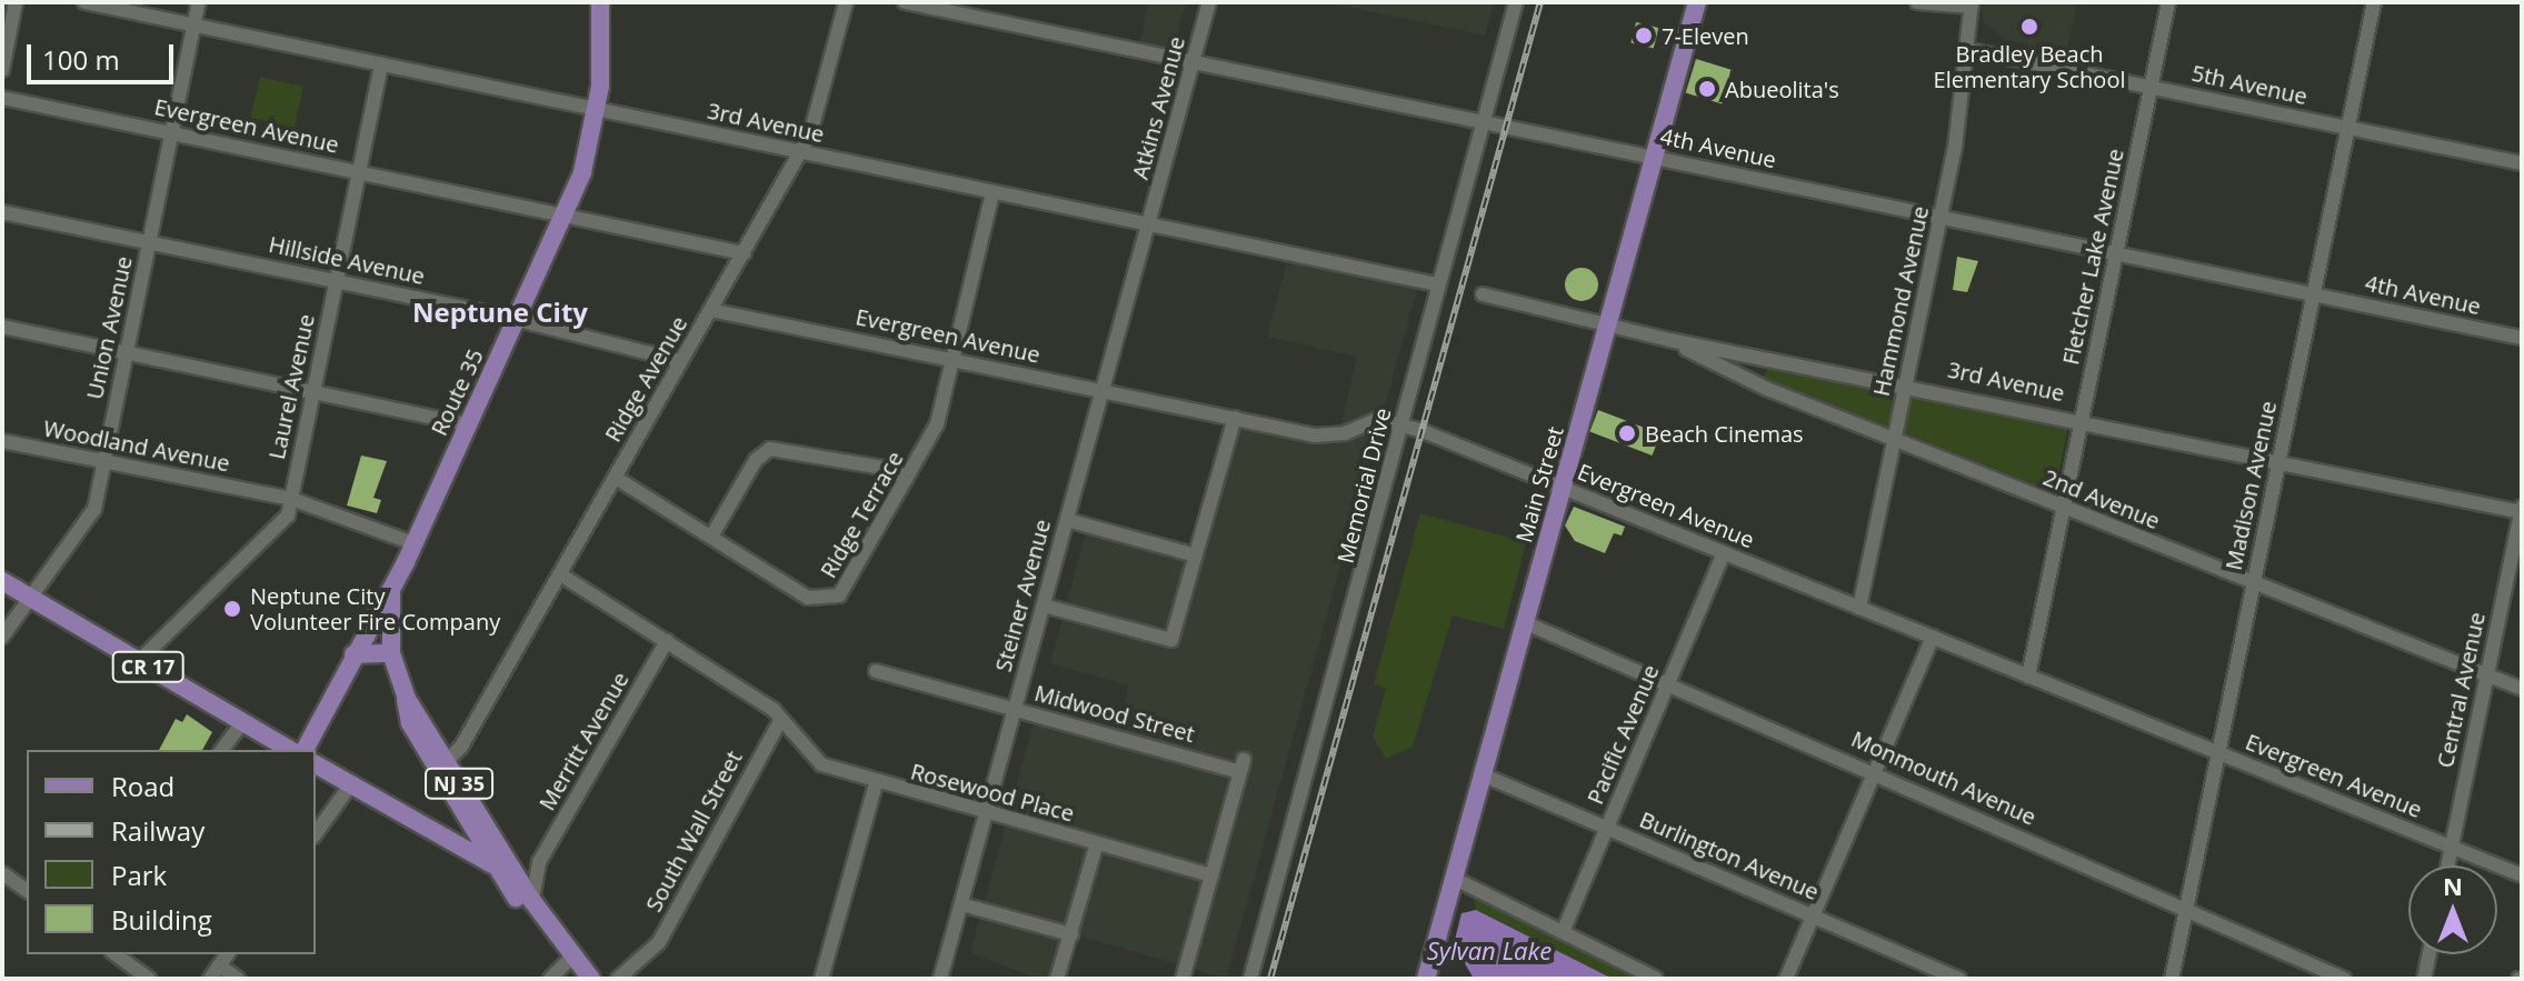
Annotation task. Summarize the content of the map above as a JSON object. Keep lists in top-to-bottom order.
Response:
{
  "streets": {
    "main road": [
      "Route 35",
      "Main Street",
      "CR 17",
      "NJ 35"
    ],
    "street": [
      "5th Avenue",
      "Atkins Avenue",
      "3rd Avenue",
      "Evergreen Avenue",
      "4th Avenue",
      "Fletcher Lake Avenue",
      "Hillside Avenue",
      "Hammond Avenue",
      "Union Avenue",
      "Ridge Avenue",
      "Laurel Avenue",
      "Woodland Avenue",
      "Memorial Drive",
      "Madison Avenue",
      "2nd Avenue",
      "Ridge Terrace",
      "Steiner Avenue",
      "Central Avenue",
      "Midwood Street",
      "Pacific Avenue",
      "Merritt Avenue",
      "Monmouth Avenue",
      "Rosewood Place",
      "South Wall Street",
      "Burlington Avenue"
    ]
  },
  "crossings": [
    ["5th Avenue", "Fletcher Lake Avenue"],
    ["5th Avenue", "Hammond Avenue"],
    ["5th Avenue", "Madison Avenue"],
    ["Atkins Avenue", "3rd Avenue"],
    ["Atkins Avenue", "4th Avenue"],
    ["Atkins Avenue", "Steiner Avenue"],
    ["3rd Avenue", "Fletcher Lake Avenue"],
    ["3rd Avenue", "Hammond Avenue"],
    ["3rd Avenue", "Union Avenue"],
    ["3rd Avenue", "Ridge Avenue"],
    ["3rd Avenue", "Laurel Avenue"],
    ["3rd Avenue", "Route 35"],
    ["3rd Avenue", "Main Street"],
    ["3rd Avenue", "Memorial Drive"],
    ["3rd Avenue", "Madison Avenue"],
    ["3rd Avenue", "2nd Avenue"],
    ["3rd Avenue", "Ridge Terrace"],
    ["3rd Avenue", "Steiner Avenue"],
    ["3rd Avenue", "Central Avenue"],
    ["Evergreen Avenue", "Fletcher Lake Avenue"],
    ["Evergreen Avenue", "Hammond Avenue"],
    ["Evergreen Avenue", "Union Avenue"],
    ["Evergreen Avenue", "Ridge Avenue"],
    ["Evergreen Avenue", "Laurel Avenue"],
    ["Evergreen Avenue", "Route 35"],
    ["Evergreen Avenue", "Main Street"],
    ["Evergreen Avenue", "Memorial Drive"],
    ["Evergreen Avenue", "Madison Avenue"],
    ["Evergreen Avenue", "Ridge Terrace"],
    ["Evergreen Avenue", "Steiner Avenue"],
    ["Evergreen Avenue", "Central Avenue"],
    ["Evergreen Avenue", "Pacific Avenue"],
    ["4th Avenue", "Fletcher Lake Avenue"],
    ["4th Avenue", "Hammond Avenue"],
    ["4th Avenue", "Main Street"],
    ["4th Avenue", "Memorial Drive"],
    ["4th Avenue", "Madison Avenue"],
    ["Fletcher Lake Avenue", "2nd Avenue"],
    ["Hillside Avenue", "Union Avenue"],
    ["Hillside Avenue", "Ridge Avenue"],
    ["Hillside Avenue", "Laurel Avenue"],
    ["Hillside Avenue", "Route 35"],
    ["Hammond Avenue", "2nd Avenue"],
    ["Union Avenue", "Woodland Avenue"],
    ["Union Avenue", "CR 17"],
    ["Ridge Avenue", "Ridge Terrace"],
    ["Ridge Avenue", "NJ 35"],
    ["Laurel Avenue", "Woodland Avenue"],
    ["Laurel Avenue", "CR 17"],
    ["Route 35", "Woodland Avenue"],
    ["Route 35", "NJ 35"],
    ["Main Street", "Monmouth Avenue"],
    ["Main Street", "Burlington Avenue"],
    ["Madison Avenue", "2nd Avenue"],
    ["Madison Avenue", "Monmouth Avenue"],
    ["2nd Avenue", "Central Avenue"],
    ["Steiner Avenue", "Midwood Street"],
    ["Steiner Avenue", "Rosewood Place"],
    ["Midwood Street", "Rosewood Place"],
    ["Pacific Avenue", "Monmouth Avenue"],
    ["Pacific Avenue", "Burlington Avenue"],
    ["Rosewood Place", "South Wall Street"]
  ],
  "districts": ["Neptune City"],
  "water": ["Sylvan Lake"],
  "places": [
    "Bradley Beach Elementary School",
    "7-Eleven",
    "Abueolita's",
    "Beach Cinemas",
    "Neptune City Volunteer Fire Company"
  ],
  "legend": [
    "Road",
    "Railway",
    "Park",
    "Building"
  ],
  "scale_bar": "100 m",
  "north": "top"
}
